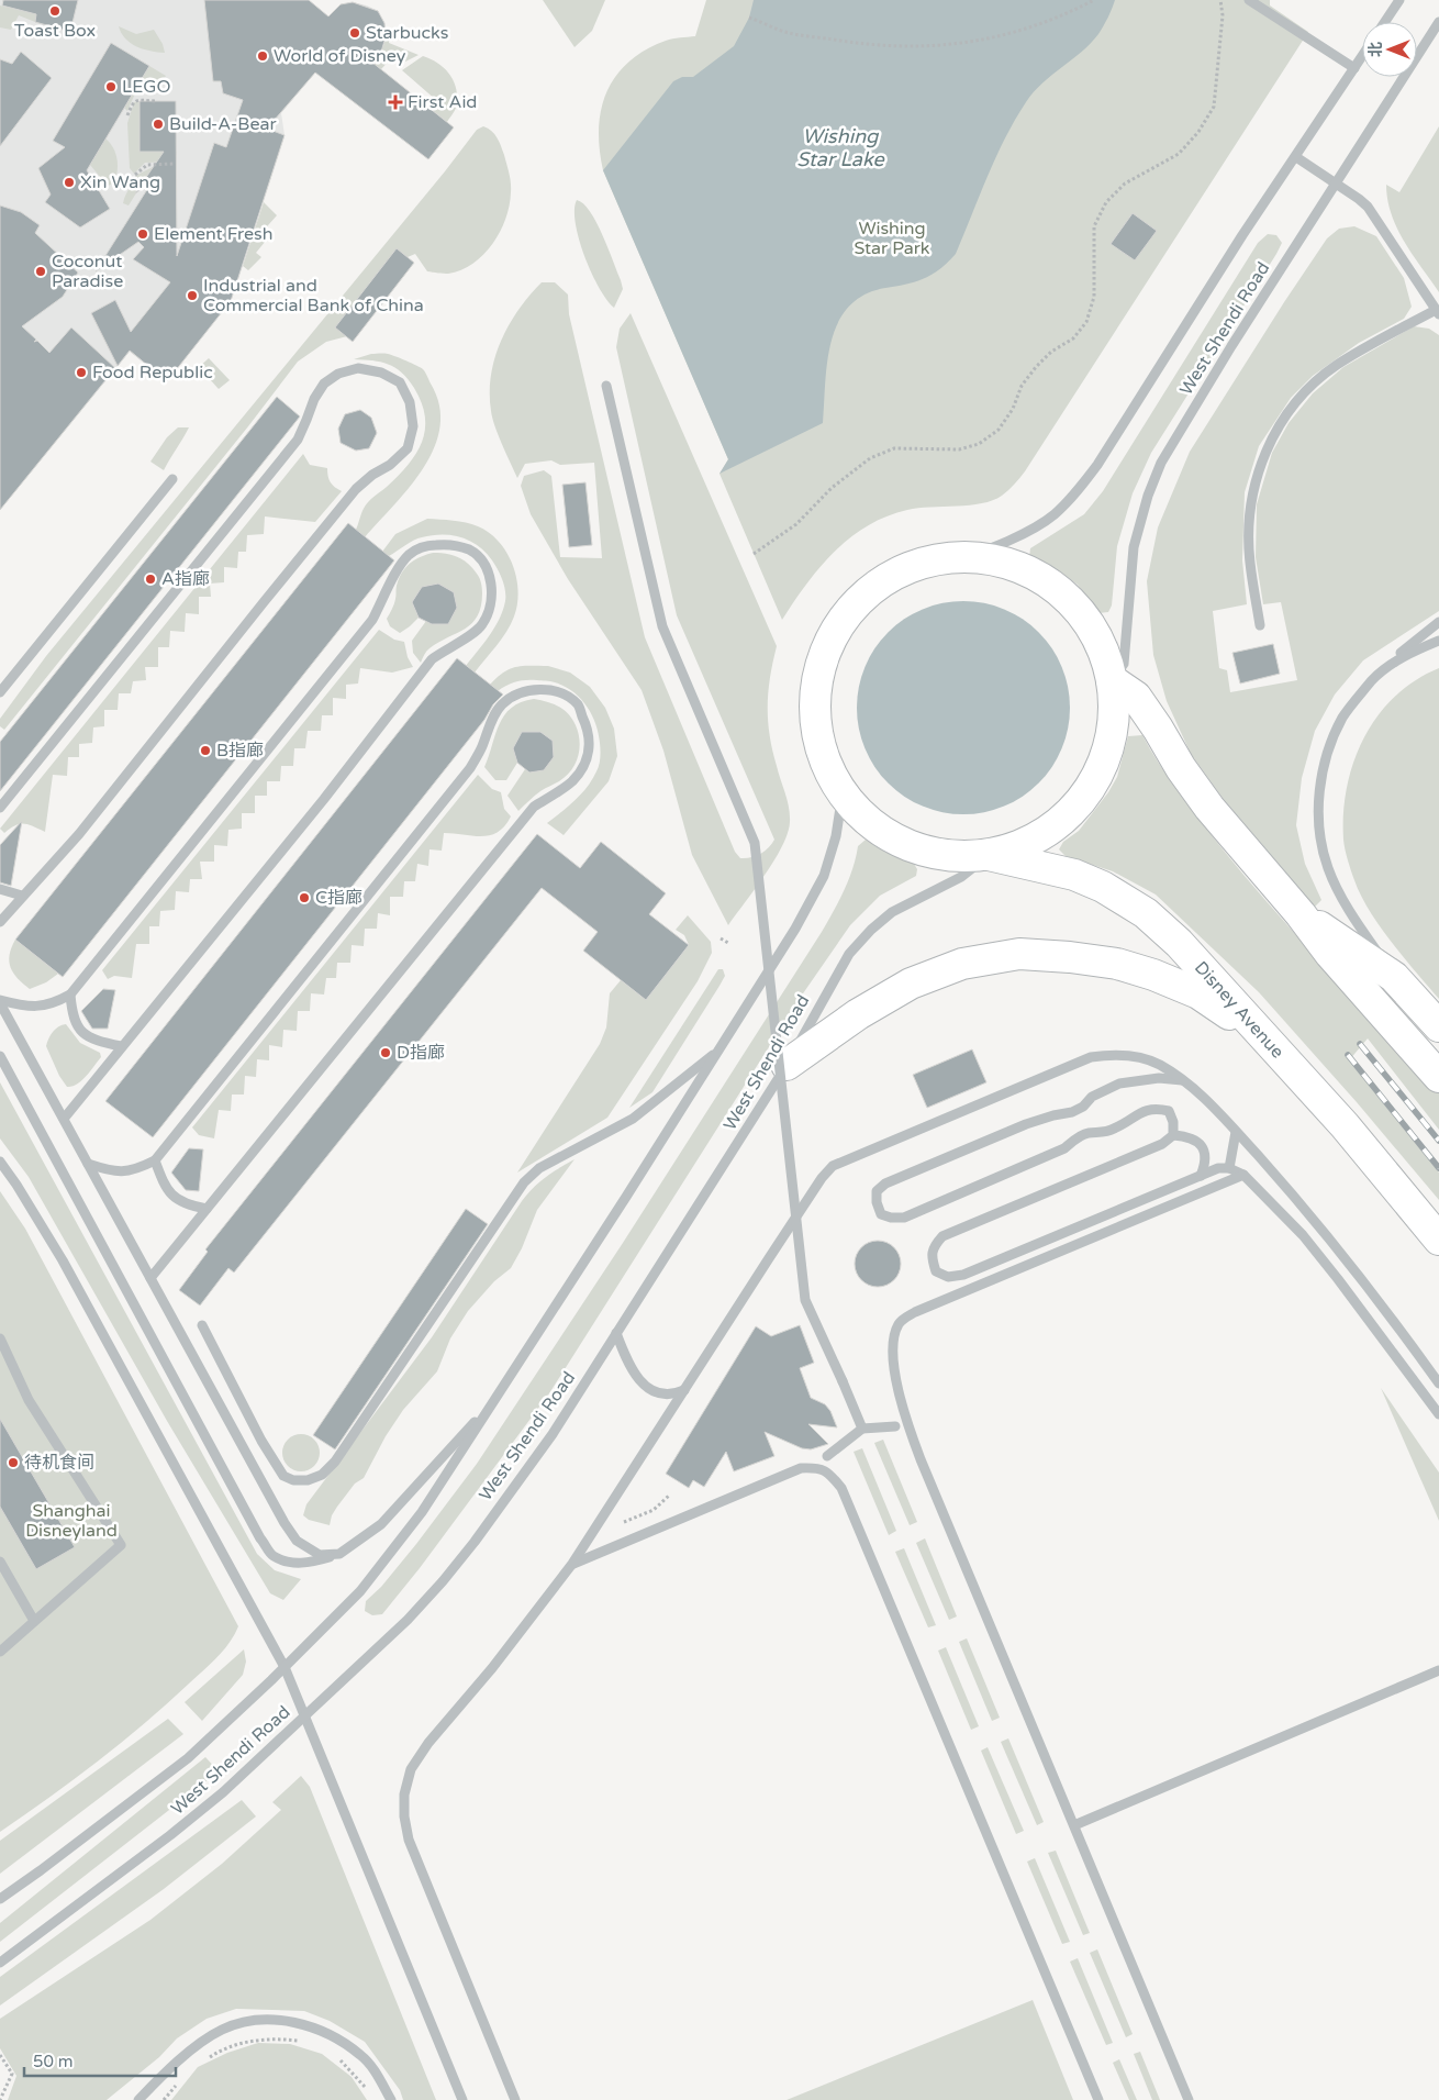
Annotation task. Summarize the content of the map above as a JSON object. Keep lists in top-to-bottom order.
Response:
{
  "streets": {
    "highway": ["Disney Avenue"],
    "street": ["West Shendi Road"]
  },
  "crossings": [
    ["West Shendi Road", "Disney Avenue"]
  ],
  "water": ["Wishing Star Lake"],
  "parks": ["Wishing Star Park", "Shanghai Disneyland"],
  "places": {
    "other": [
      "Toast Box",
      "Starbucks",
      "World of Disney",
      "LEGO",
      "Build-A-Bear",
      "Xin Wang",
      "Element Fresh",
      "Coconut Paradise",
      "Industrial and Commercial Bank of China",
      "Food Republic",
      "A指廊",
      "B指廊",
      "C指廊",
      "D指廊",
      "待机食间"
    ],
    "health": ["First Aid"]
  },
  "scale_bar": "50 m",
  "north": "left"
}
